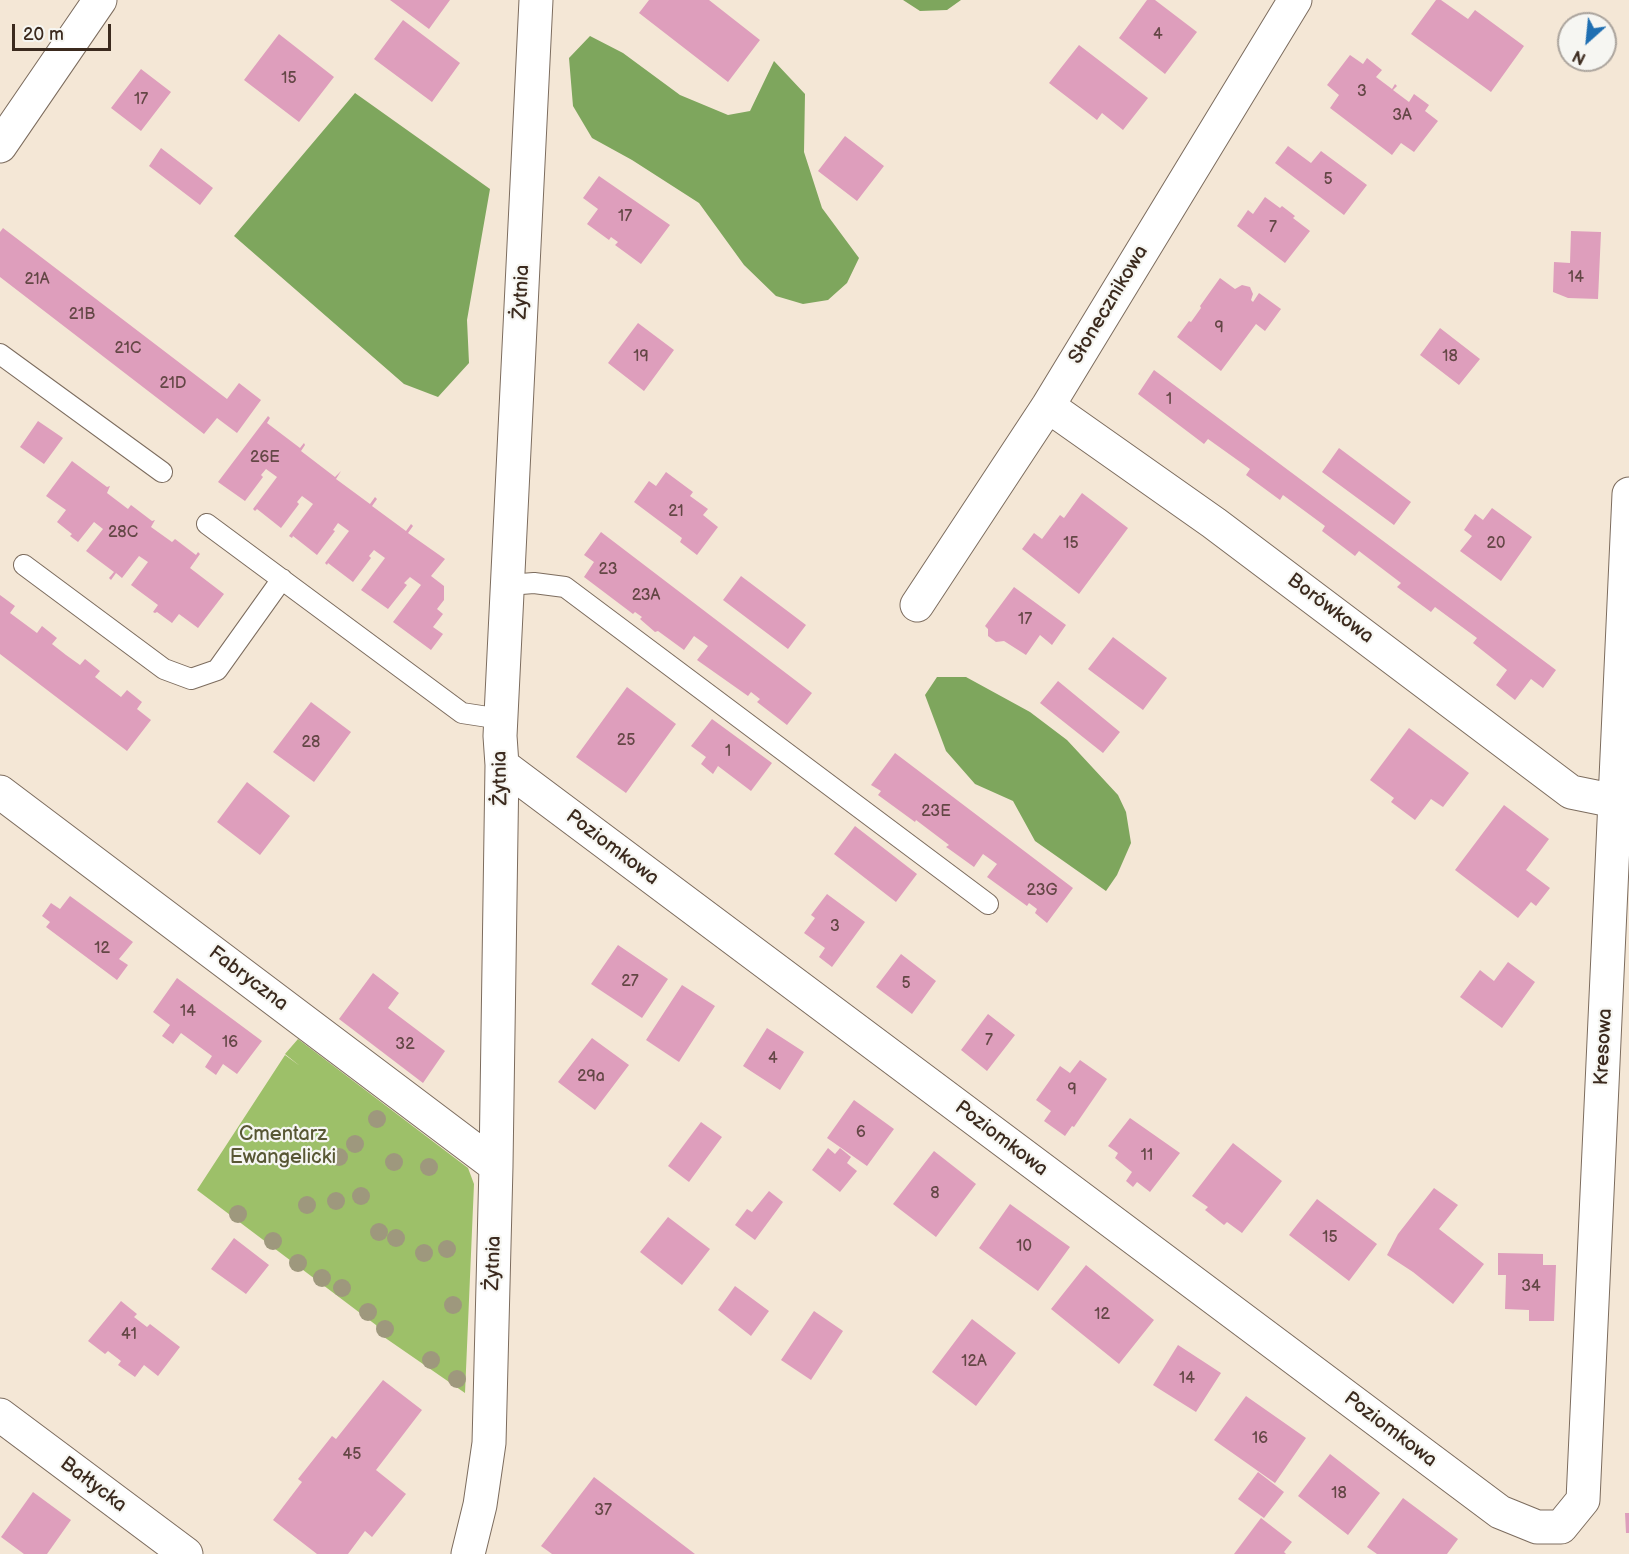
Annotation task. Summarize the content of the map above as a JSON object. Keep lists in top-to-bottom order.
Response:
{
  "streets": {
    "street": [
      "Żytnia",
      "Słonecznikowa",
      "Borówkowa",
      "Poziomkowa",
      "Fabryczna",
      "Kresowa",
      "Bałtycka"
    ]
  },
  "crossings": [
    ["Żytnia", "Poziomkowa"],
    ["Żytnia", "Fabryczna"],
    ["Słonecznikowa", "Borówkowa"],
    ["Borówkowa", "Kresowa"],
    ["Poziomkowa", "Kresowa"]
  ],
  "parks": ["Cmentarz Ewangelicki"],
  "house_numbers": [
    "4",
    "15",
    "3",
    "17",
    "3A",
    "5",
    "17",
    "7",
    "14",
    "21A",
    "21B",
    "9",
    "21C",
    "19",
    "18",
    "21D",
    "1",
    "26E",
    "21",
    "28C",
    "15",
    "20",
    "23",
    "23A",
    "17",
    "25",
    "28",
    "1",
    "23E",
    "23G",
    "3",
    "12",
    "27",
    "5",
    "14",
    "7",
    "16",
    "32",
    "4",
    "29a",
    "9",
    "6",
    "11",
    "8",
    "15",
    "10",
    "34",
    "12",
    "41",
    "12A",
    "14",
    "16",
    "45",
    "18",
    "37"
  ],
  "scale_bar": "20 m",
  "north": "bottom left"
}
